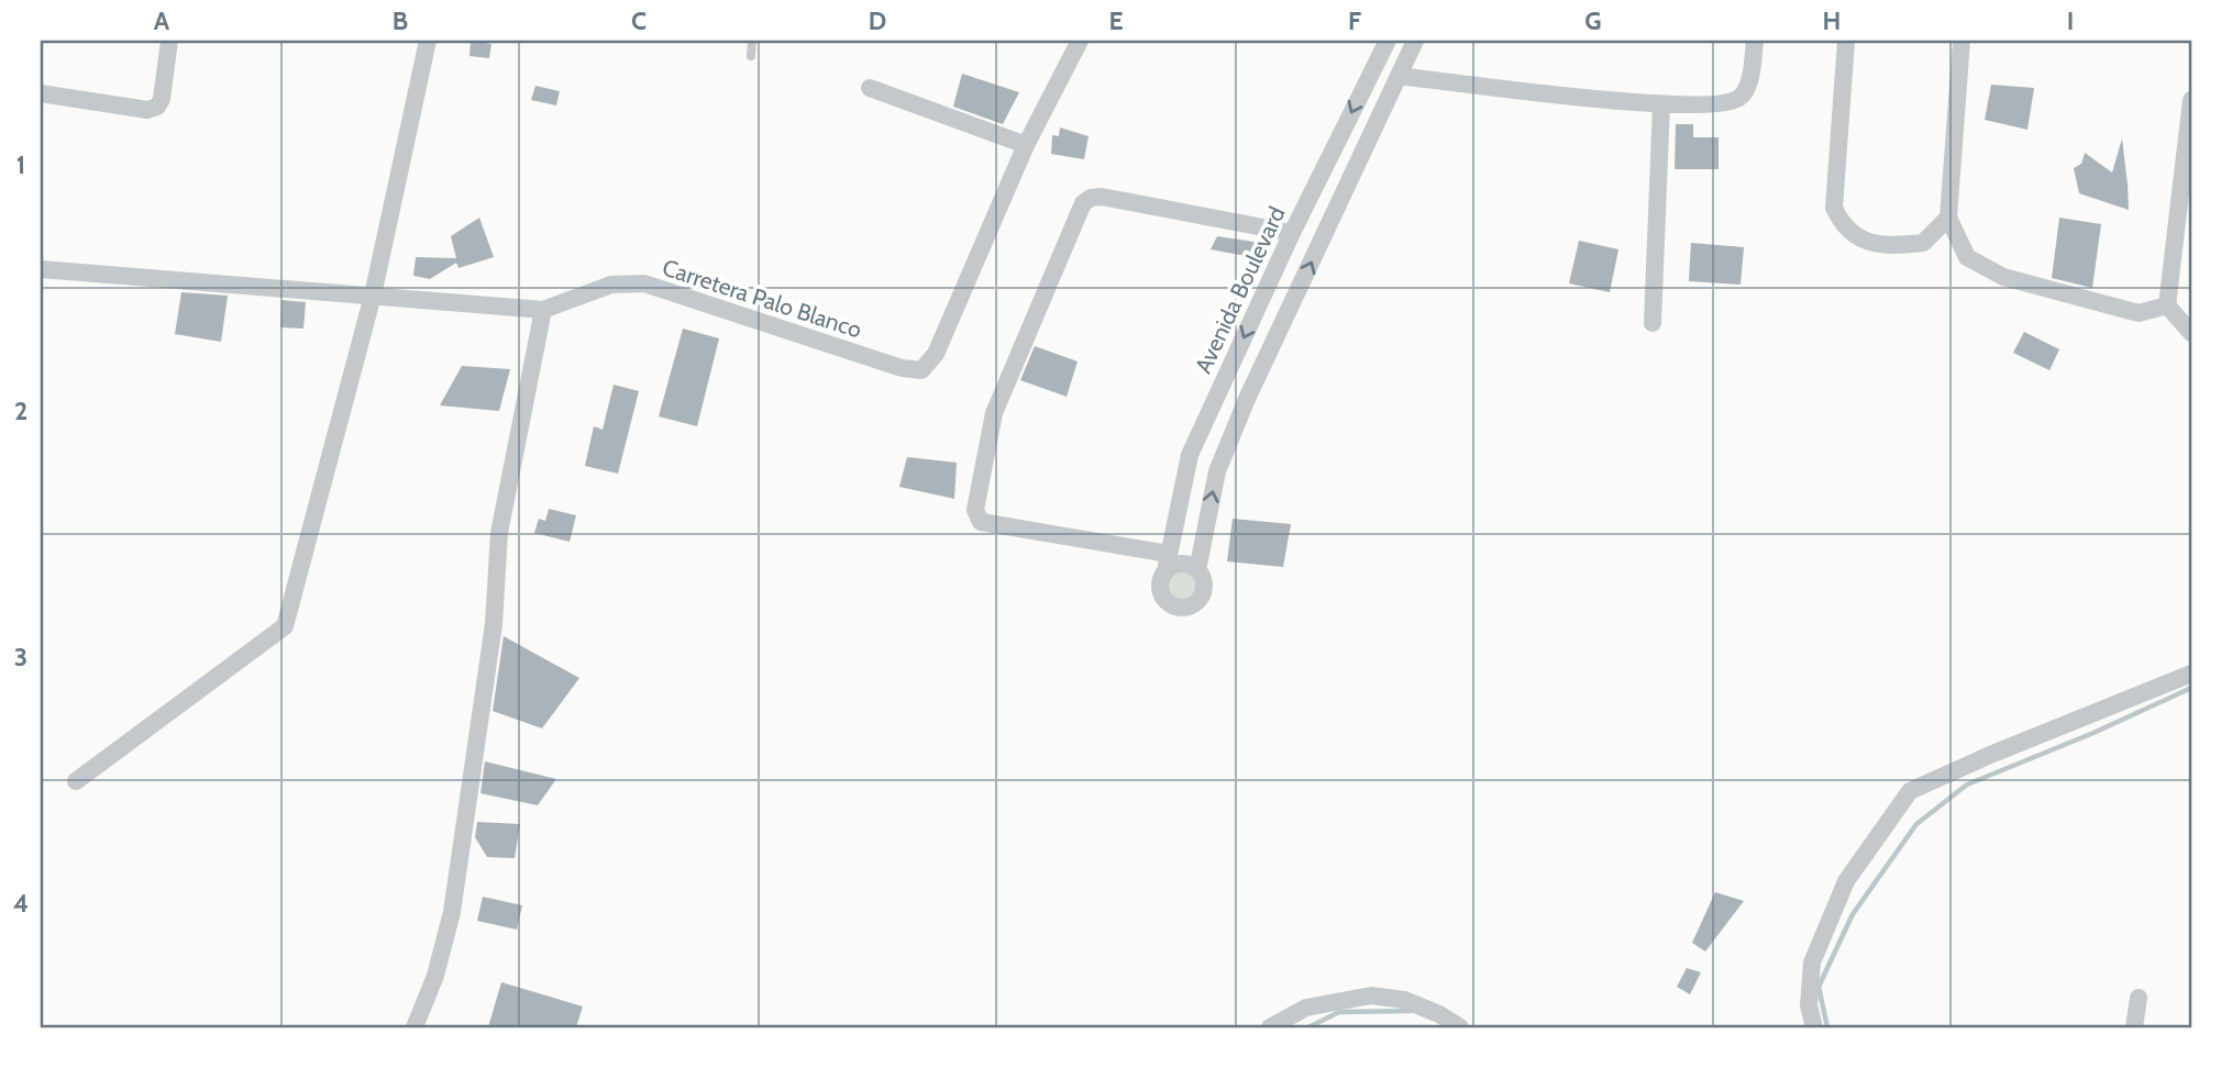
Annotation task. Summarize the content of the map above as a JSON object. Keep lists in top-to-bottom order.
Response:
{
  "streets": {
    "street": ["Avenida Boulevard", "Carretera Palo Blanco"]
  },
  "grid": {
    "columns": [
      "A",
      "B",
      "C",
      "D",
      "E",
      "F",
      "G",
      "H",
      "I"
    ],
    "rows": [
      "1",
      "2",
      "3",
      "4"
    ]
  }
}
